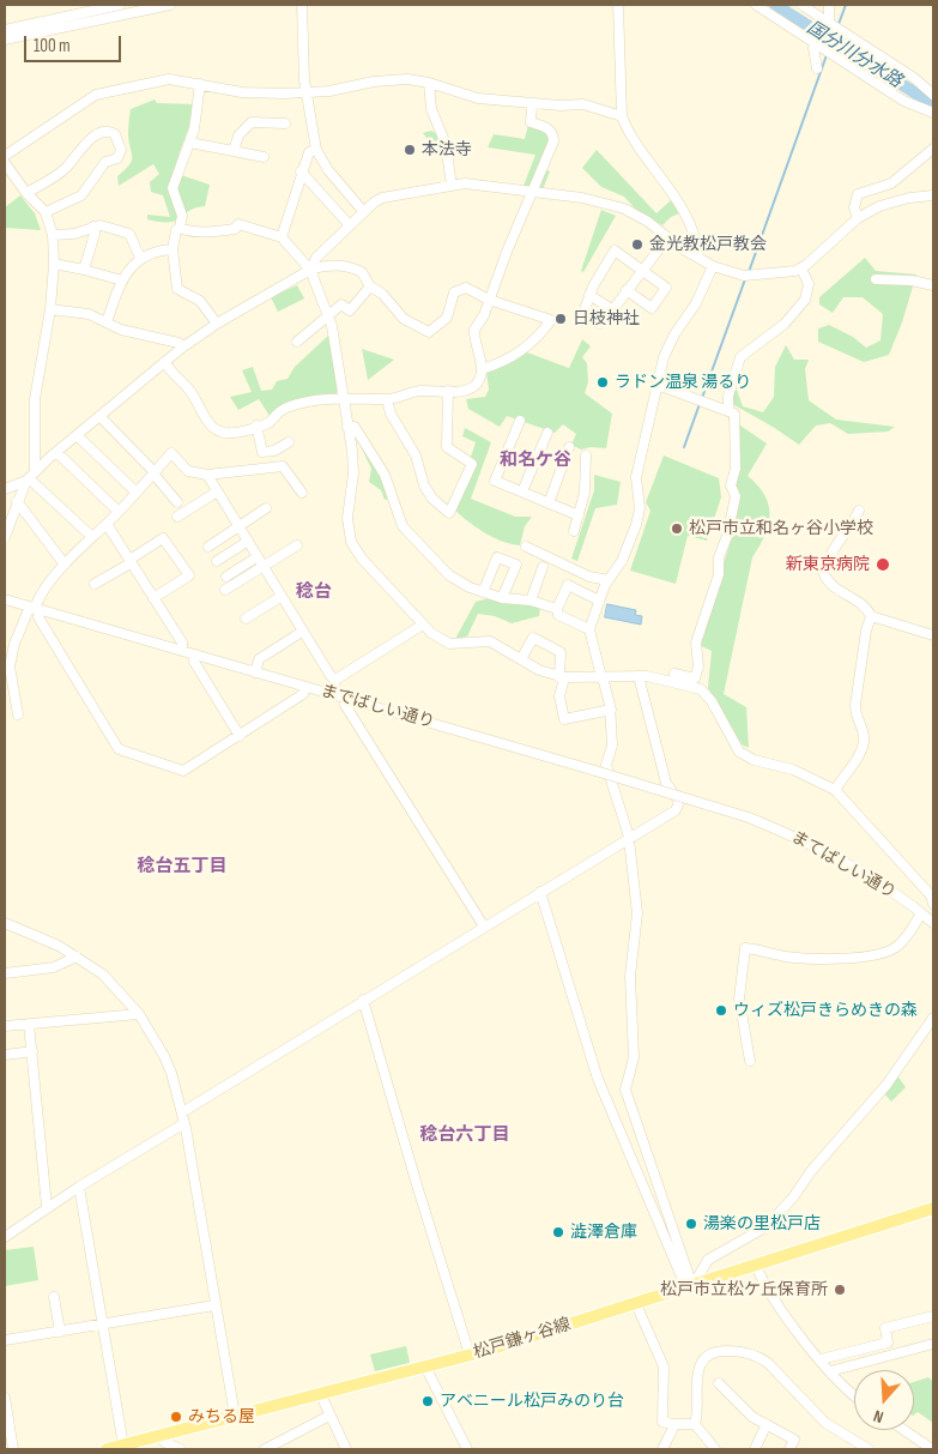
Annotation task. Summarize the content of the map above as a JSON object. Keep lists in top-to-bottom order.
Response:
{
  "streets": {
    "main road": ["松戸鎌ヶ谷線"],
    "street": ["までばしい通り", "まてばしい通り"]
  },
  "crossings": [
    ["までばしい通り", "まてばしい通り"]
  ],
  "districts": [
    "和名ケ谷",
    "稔台",
    "稔台五丁目",
    "稔台六丁目"
  ],
  "water": ["国分川分水路"],
  "places": [
    "本法寺",
    "金光教松戸教会",
    "日枝神社",
    "ラドン温泉 湯るり",
    "松戸市立和名ヶ谷小学校",
    "新東京病院",
    "ウィズ松戸きらめきの森",
    "湯楽の里松戸店",
    "澁澤倉庫",
    "松戸市立松ケ丘保育所",
    "アベニール松戸みのり台",
    "みちる屋"
  ],
  "scale_bar": "100 m",
  "north": "bottom"
}
